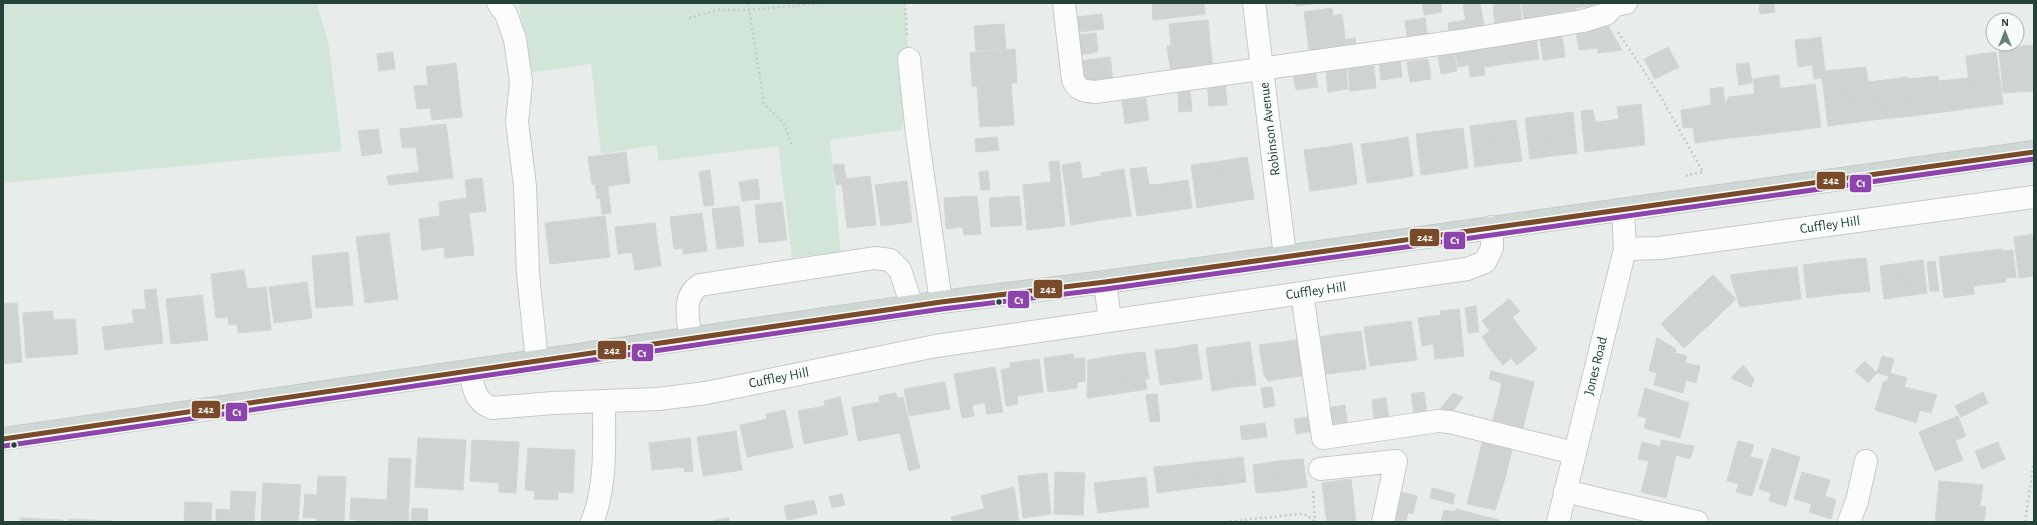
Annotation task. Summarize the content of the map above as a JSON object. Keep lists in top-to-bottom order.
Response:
{
  "streets": {
    "street": ["Robinson Avenue", "Cuffley Hill", "Jones Road"]
  },
  "crossings": [
    ["Cuffley Hill", "Jones Road"]
  ],
  "lines": ["transit line 242", "transit line C1"],
  "north": "top"
}
